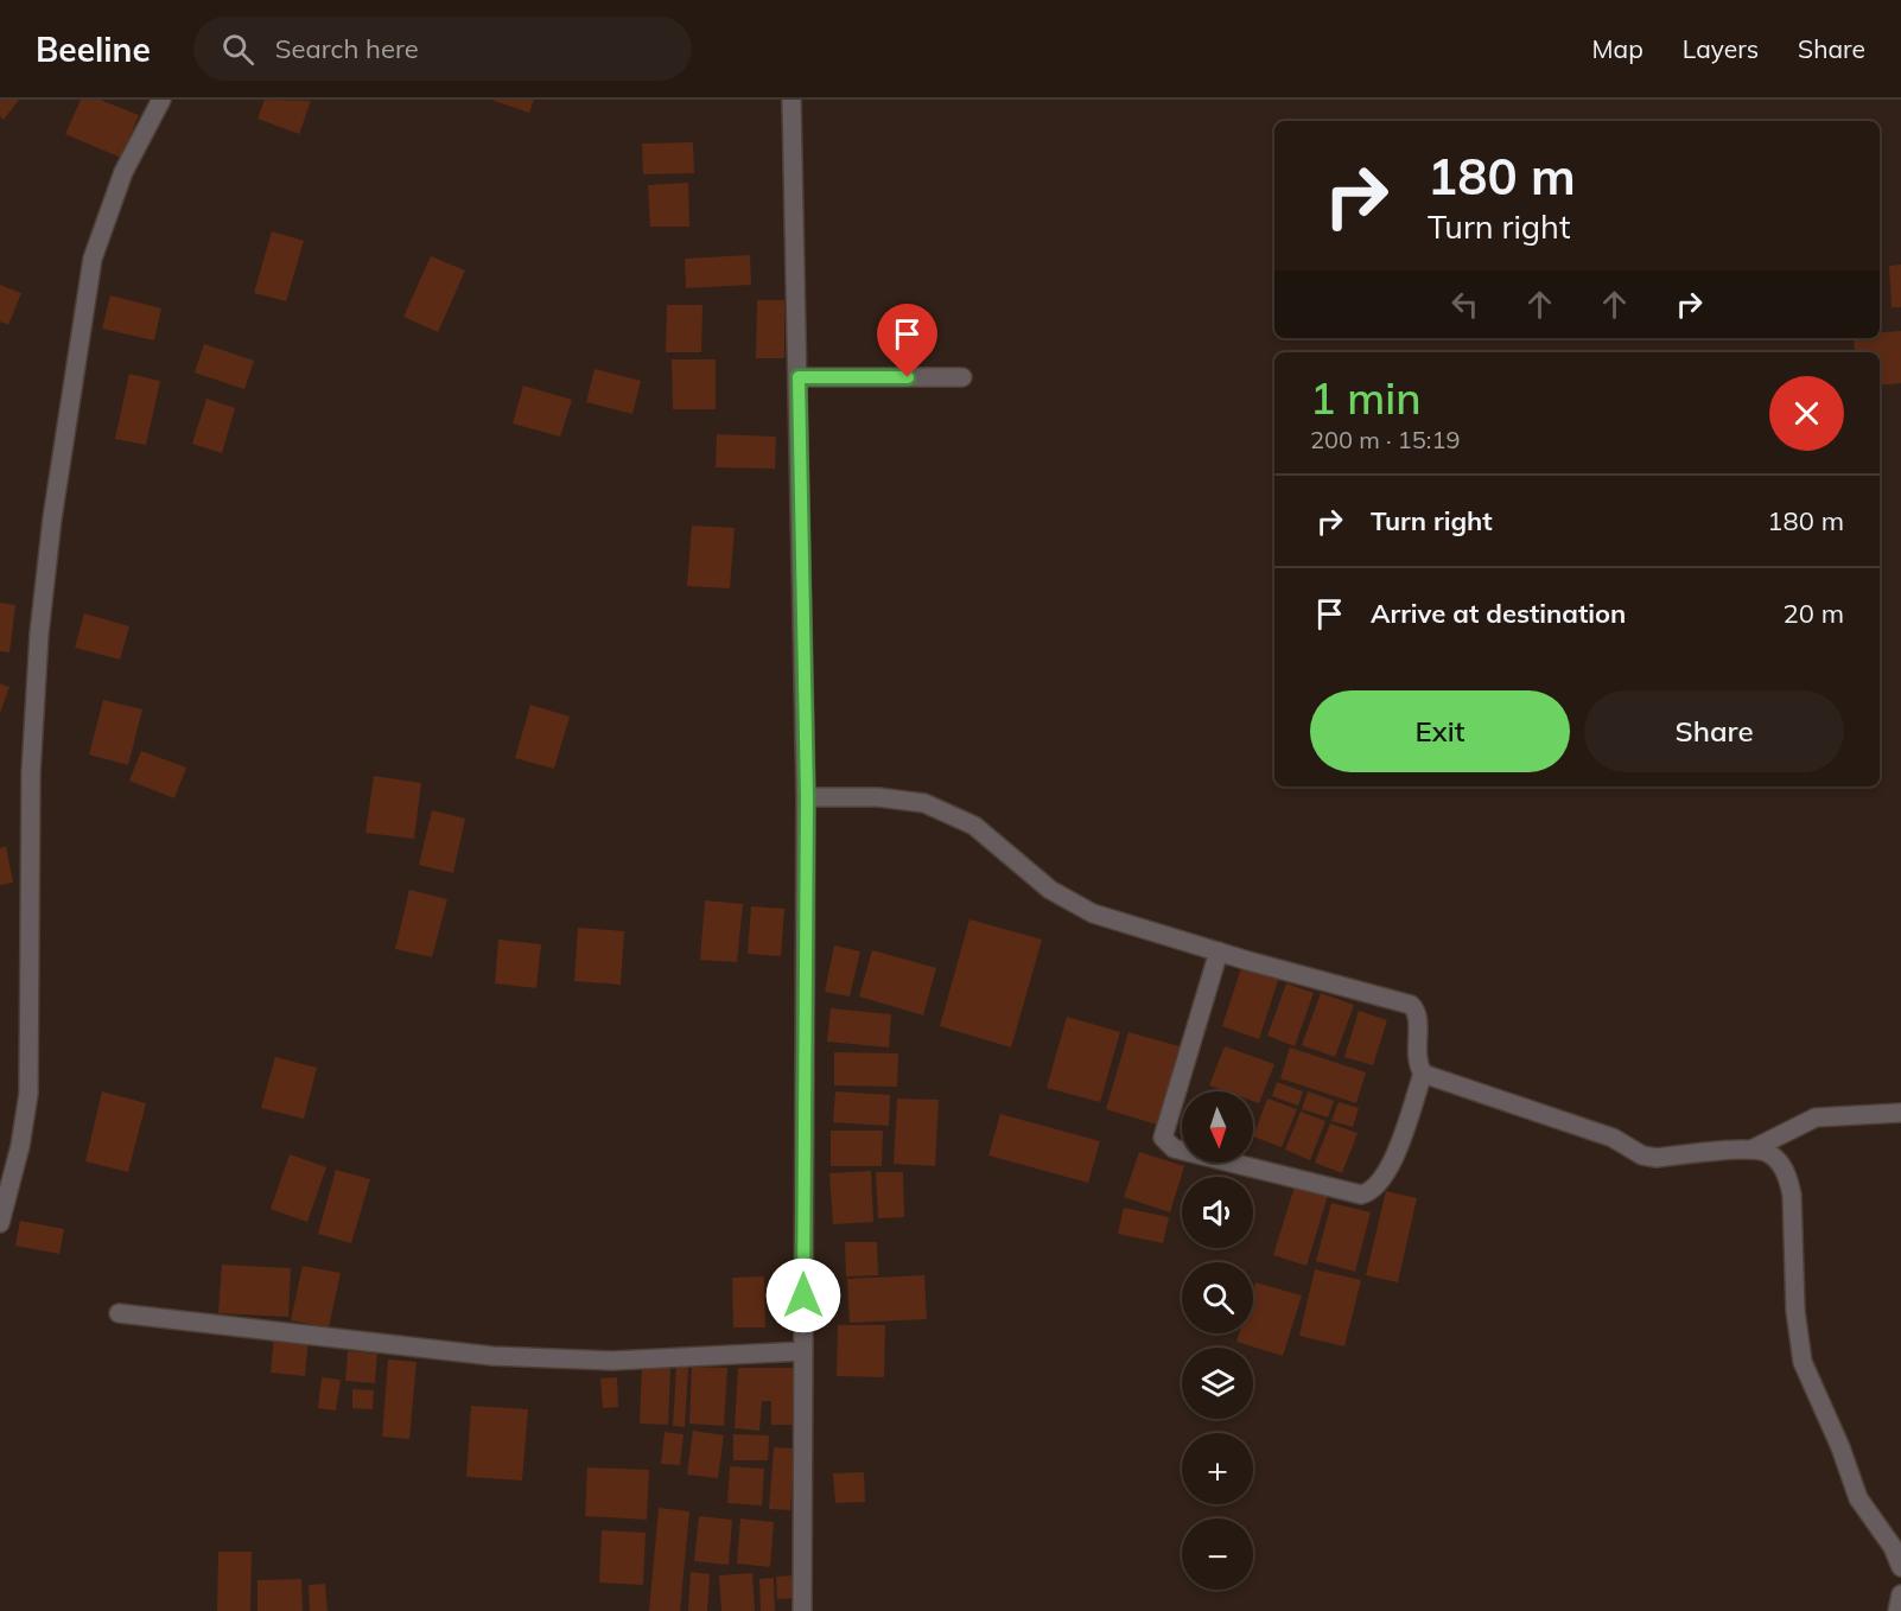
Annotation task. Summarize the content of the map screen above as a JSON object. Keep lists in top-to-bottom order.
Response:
{
  "north": "bottom",
  "page": {
    "header": "Beeline",
    "search": "Search here",
    "nav": ["Map", "Layers", "Share"],
    "turn": ["180 m", "Turn right"],
    "heading": ["1 min", "200 m · 15:19"],
    "list": [
      {
        "name": "Turn right",
        "value": "180 m"
      },
      {
        "name": "Arrive at destination",
        "value": "20 m"
      }
    ],
    "buttons": ["Exit", "Share"],
    "map_buttons": ["+", "−"]
  }
}
